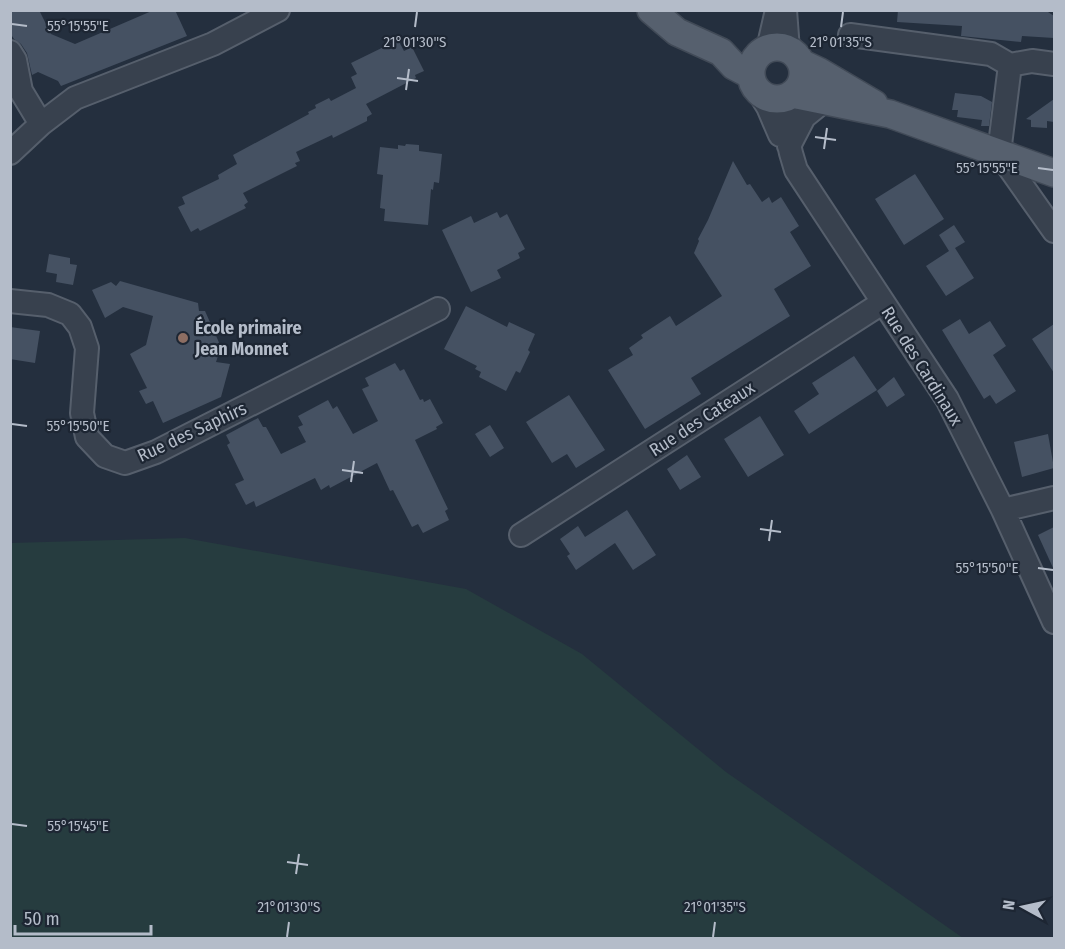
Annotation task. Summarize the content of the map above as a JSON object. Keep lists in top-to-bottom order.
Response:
{
  "streets": {
    "street": ["Rue des Cardinaux", "Rue des Cateaux", "Rue des Saphirs"]
  },
  "crossings": [
    ["Rue des Cardinaux", "Rue des Cateaux"]
  ],
  "places": ["École primaire Jean Monnet"],
  "scale_bar": "50 m",
  "north": "left",
  "coordinates": [
    "55°15'55\"E",
    "21°01'30\"S",
    "21°01'35\"S",
    "55°15'50\"E",
    "55°15'45\"E"
  ]
}
